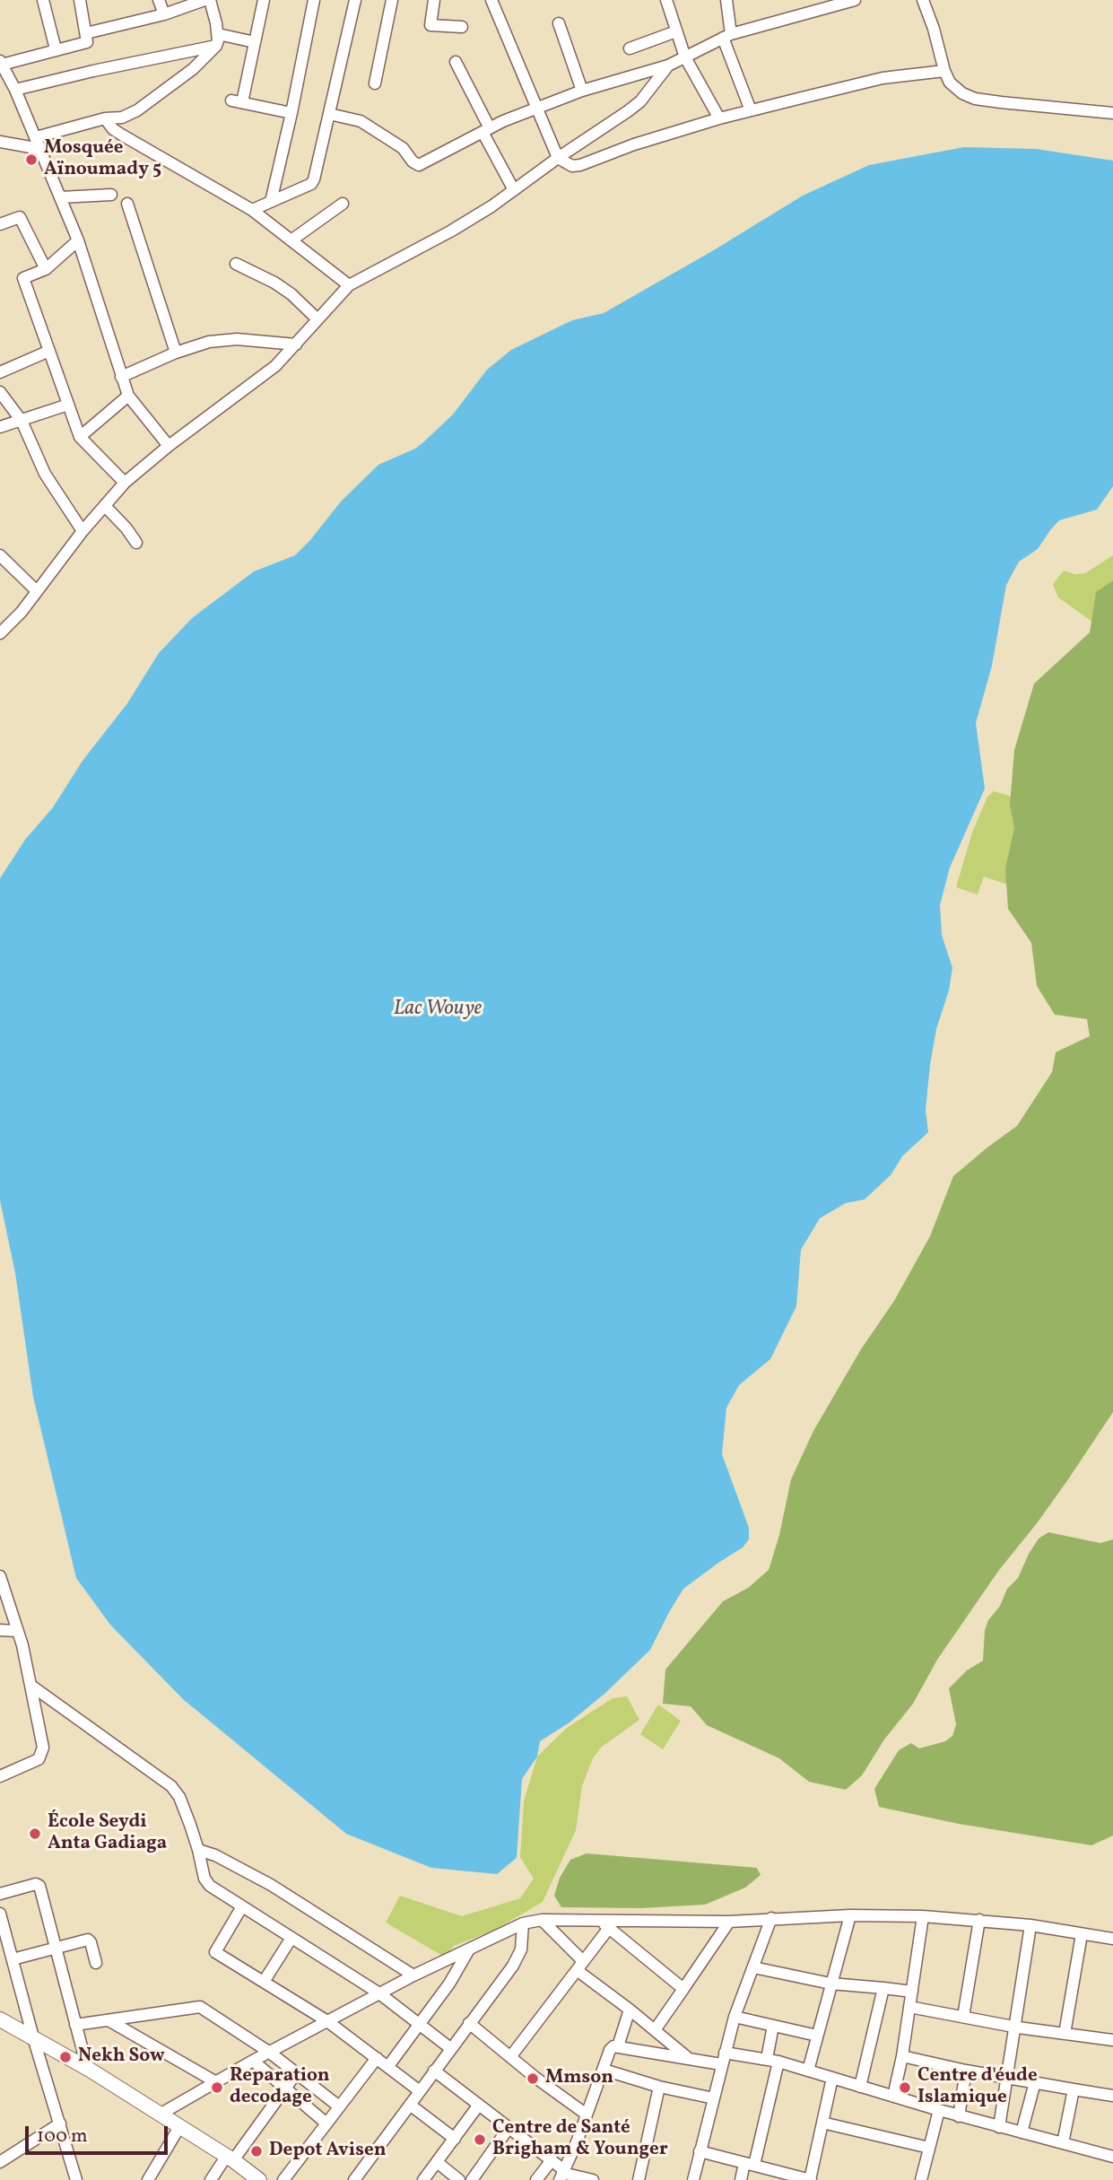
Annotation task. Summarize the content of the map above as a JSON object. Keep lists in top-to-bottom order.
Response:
{
  "water": ["Lac Wouye"],
  "places": [
    "Mosquée Aïnoumady 5",
    "École Seydi Anta Gadiaga",
    "Nekh Sow",
    "Mmson",
    "Reparation decodage",
    "Centre d'éude Islamique",
    "Centre de Santé Brigham & Younger",
    "Depot Avisen"
  ],
  "scale_bar": "100 m"
}
